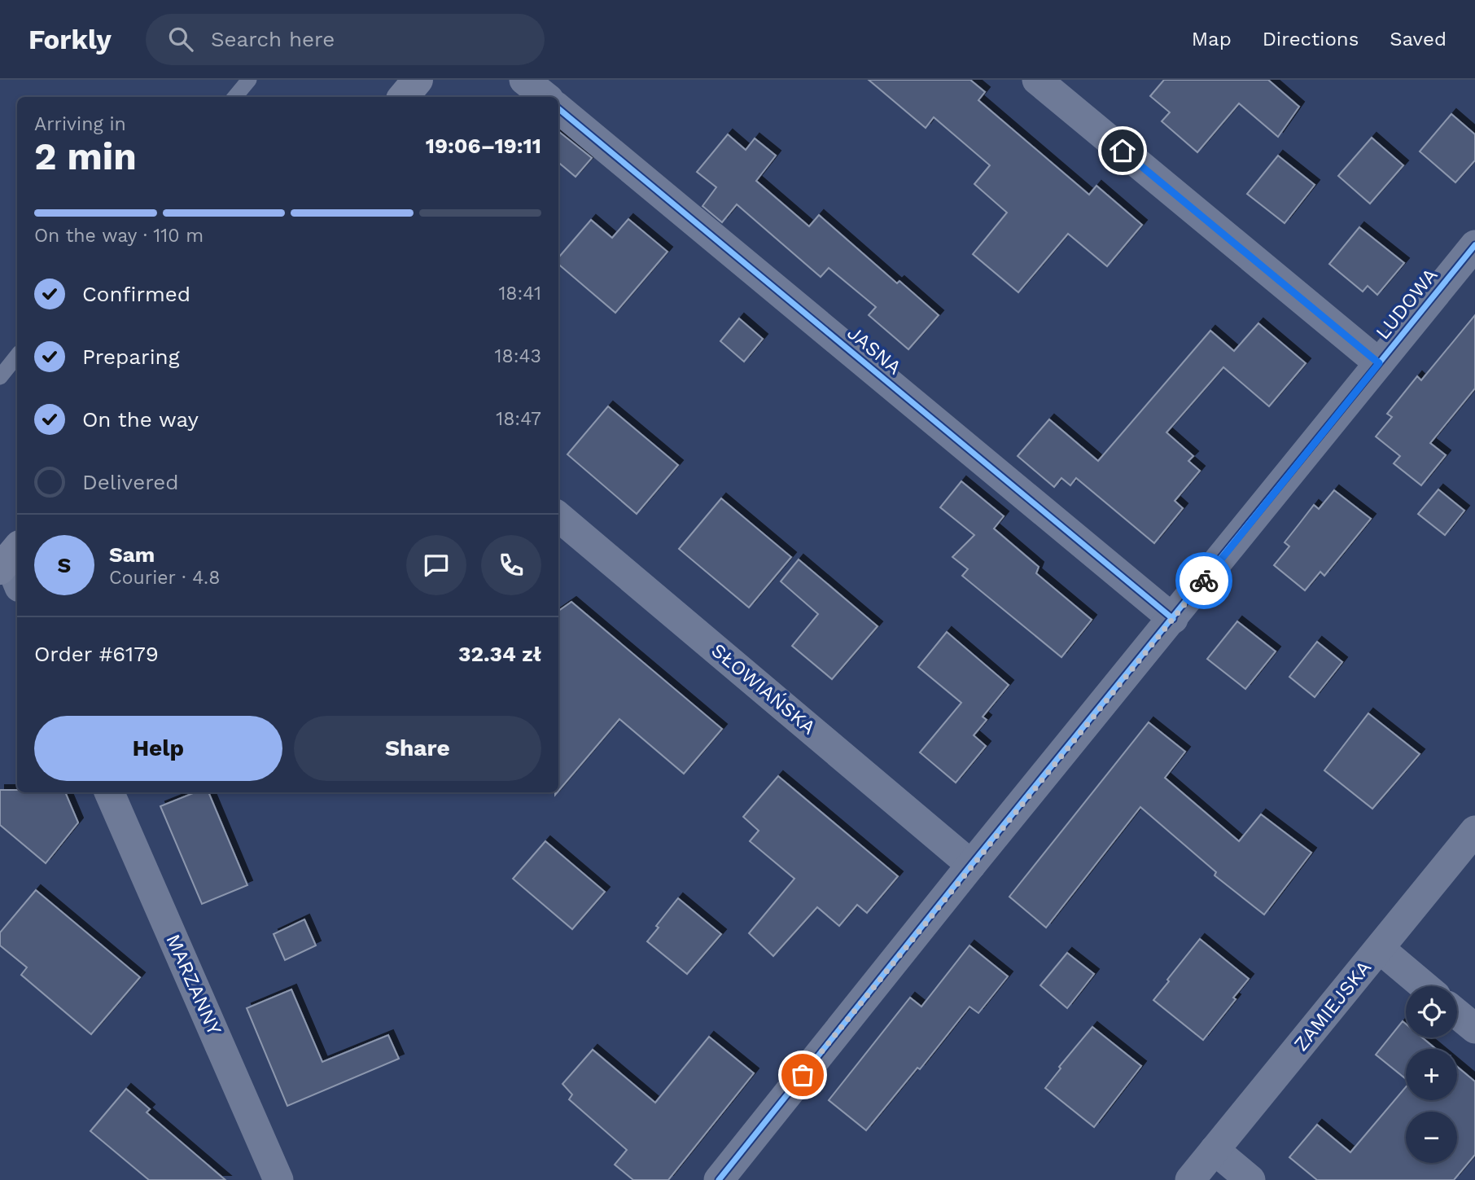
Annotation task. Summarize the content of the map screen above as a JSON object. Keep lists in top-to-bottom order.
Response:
{
  "streets": {
    "street": [
      "LUDOWA",
      "JASNA",
      "SŁOWIAŃSKA",
      "MARZANNY",
      "ZAMIEJSKA"
    ]
  },
  "crossings": [
    ["LUDOWA", "JASNA"],
    ["LUDOWA", "SŁOWIAŃSKA"]
  ],
  "page": {
    "header": "Forkly",
    "search": "Search here",
    "nav": ["Map", "Directions", "Saved"],
    "heading": ["2 min", "Arriving in", "19:06–19:11"],
    "panel": [
      "Sam",
      "Courier · 4.8",
      "Order #6179",
      "32.34 zł"
    ],
    "bar": "On the way · 110 m",
    "list": [
      ["Confirmed", "18:41"],
      ["Preparing", "18:43"],
      ["On the way", "18:47"],
      "Delivered"
    ],
    "round": "S",
    "buttons": ["Help", "Share"],
    "map_buttons": ["+", "−"]
  }
}
